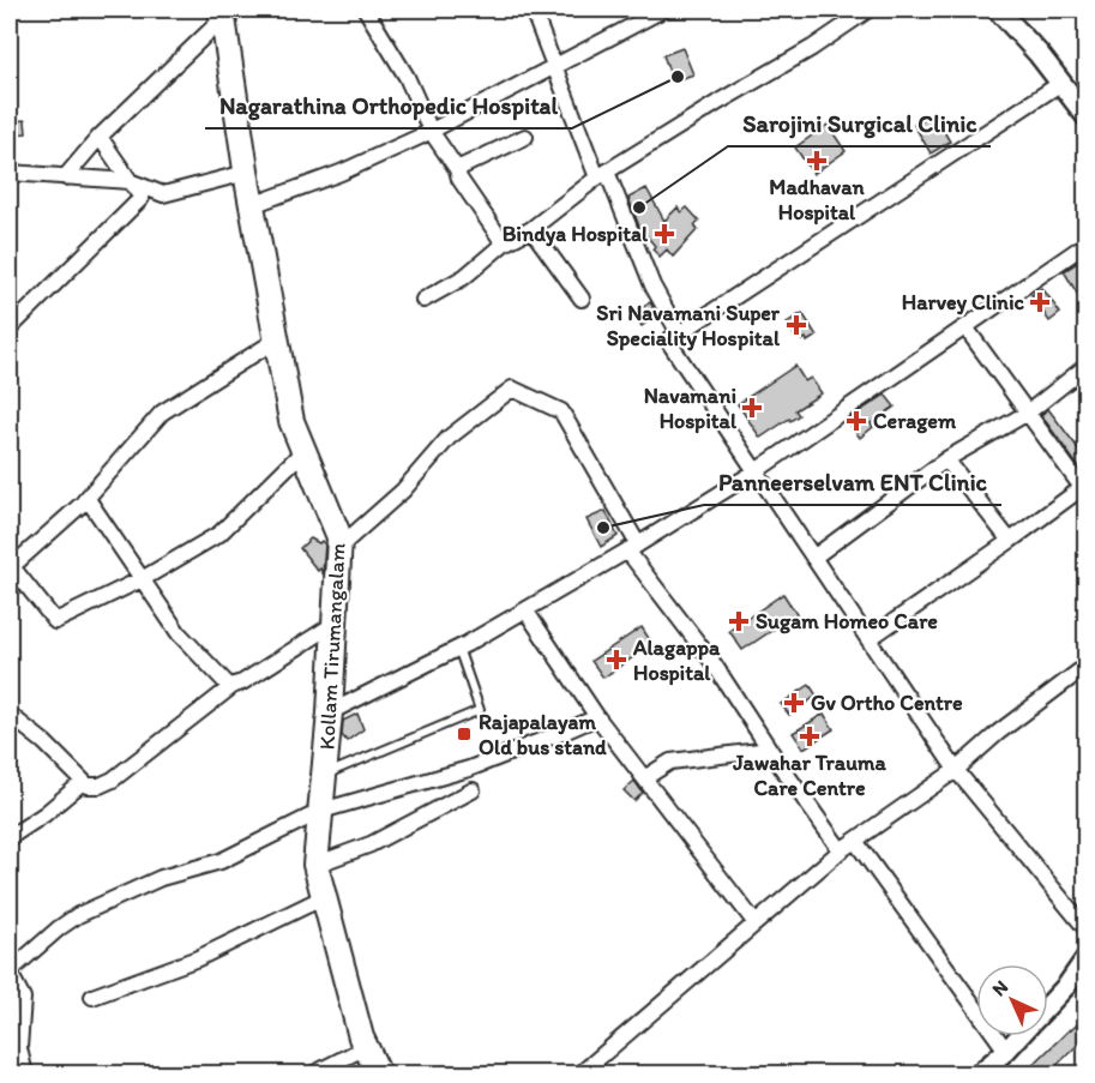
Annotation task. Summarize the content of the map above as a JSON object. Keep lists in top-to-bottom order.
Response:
{
  "streets": {
    "highway": ["Kollam Tirumangalam"]
  },
  "places": {
    "other": ["Nagarathina Orthopedic Hospital", "Sarojini Surgical Clinic", "Panneerselvam ENT Clinic"],
    "health": [
      "Madhavan Hospital",
      "Bindya Hospital",
      "Harvey Clinic",
      "Sri Navamani Super Speciality Hospital",
      "Navamani Hospital",
      "Ceragem",
      "Sugam Homeo Care",
      "Alagappa Hospital",
      "Gv Ortho Centre",
      "Jawahar Trauma Care Centre"
    ],
    "transit": ["Rajapalayam Old bus stand"]
  },
  "north": "top left"
}
